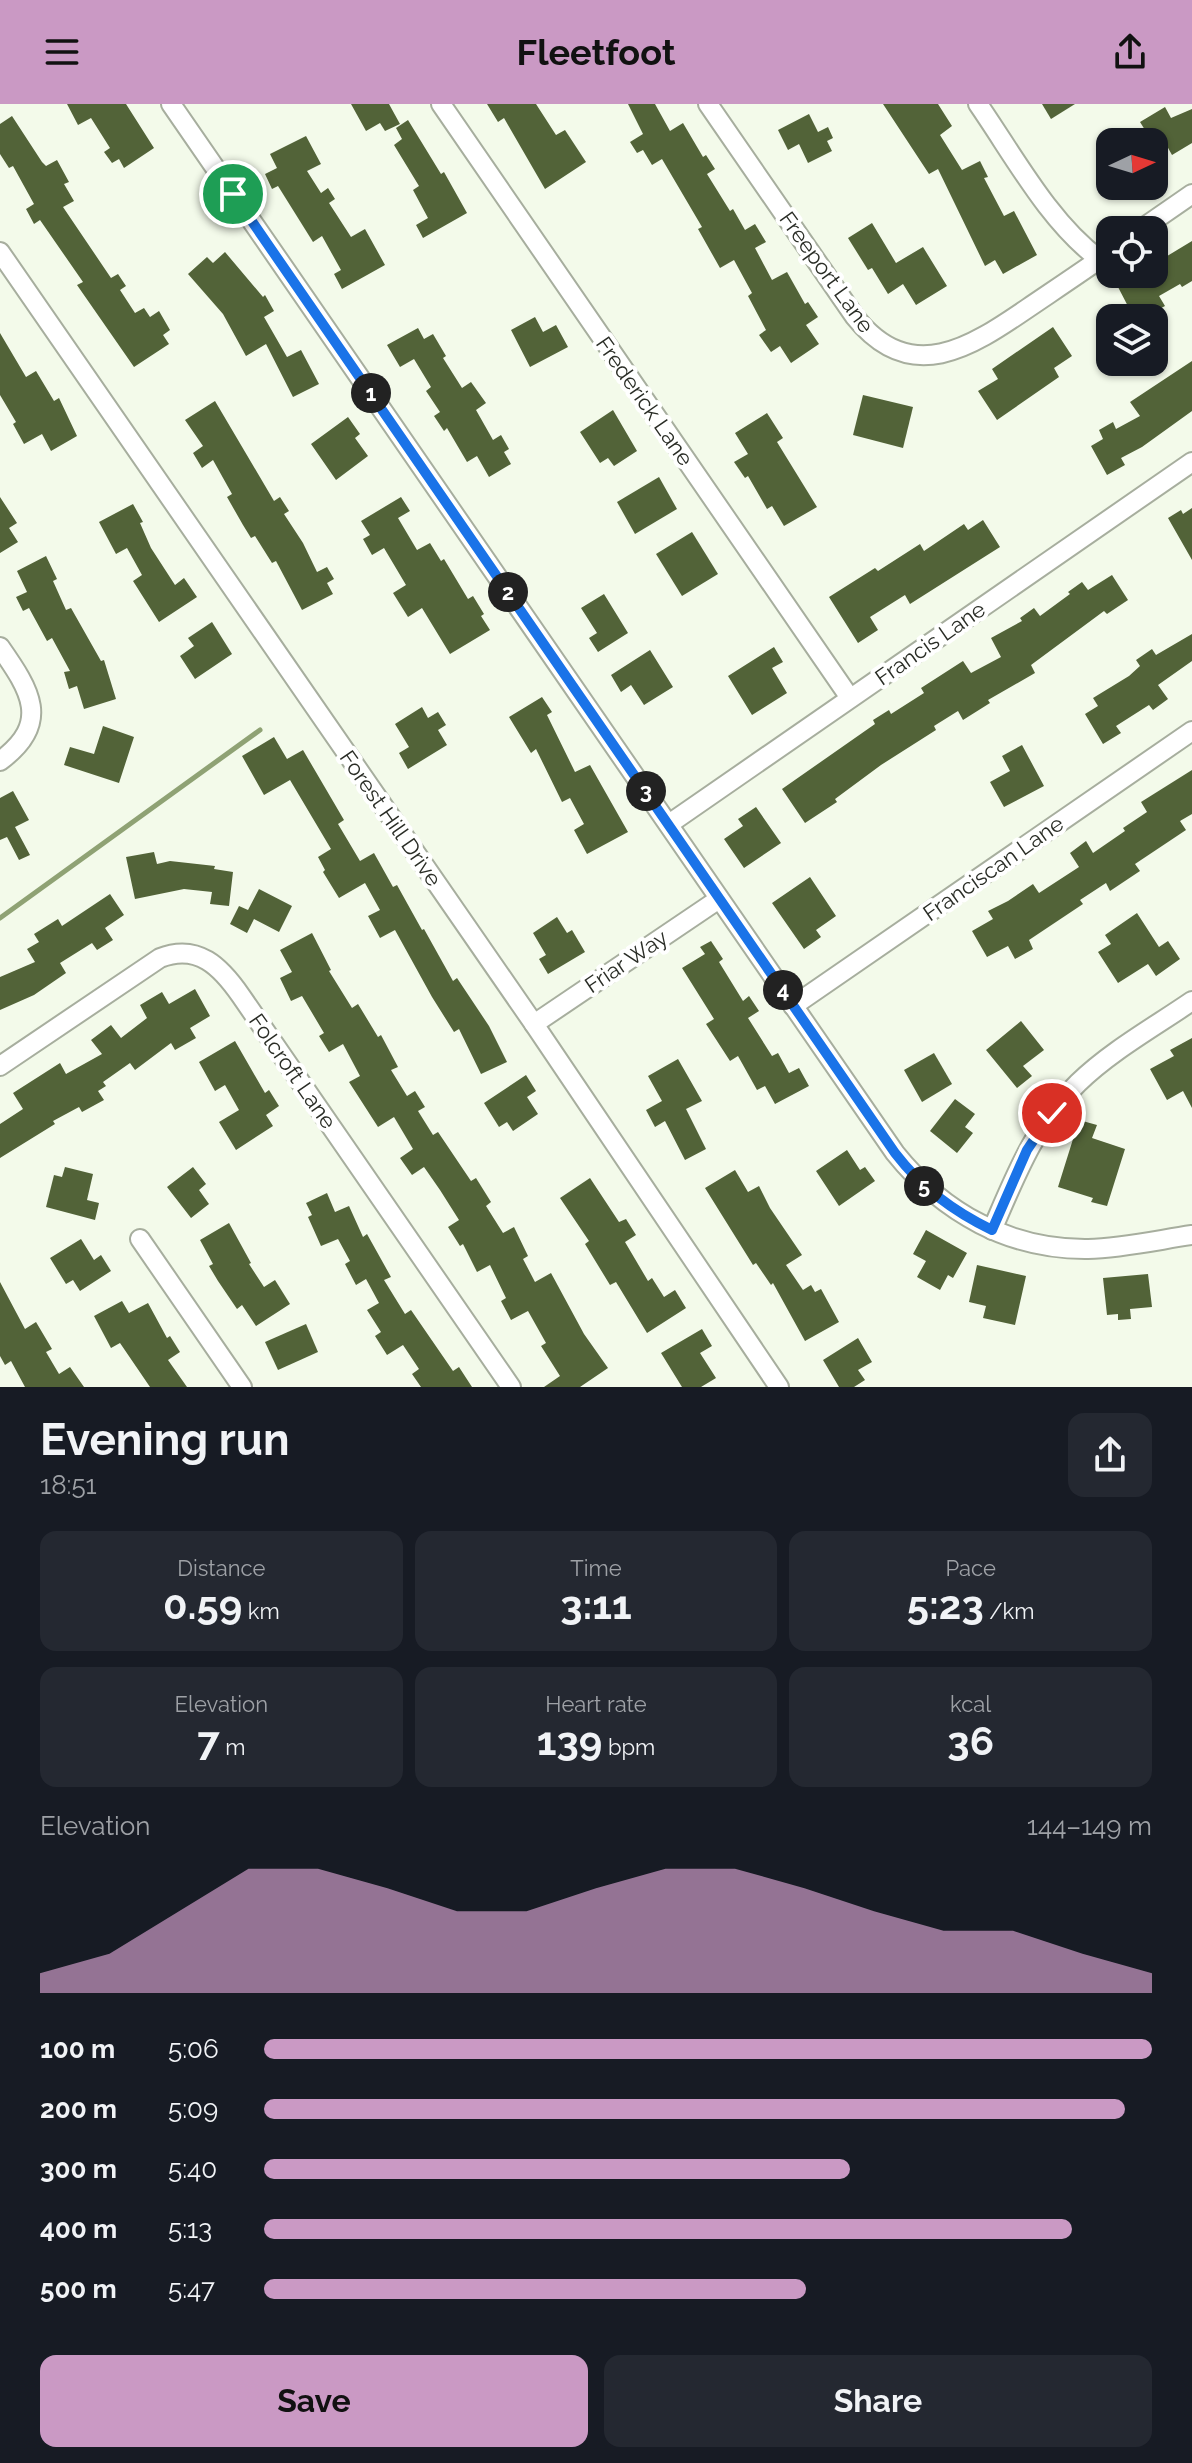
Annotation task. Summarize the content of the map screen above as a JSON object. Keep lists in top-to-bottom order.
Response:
{
  "streets": {
    "street": [
      "Freeport Lane",
      "Frederick Lane",
      "Francis Lane",
      "Forest Hill Drive",
      "Franciscan Lane",
      "Friar Way",
      "Folcroft Lane"
    ]
  },
  "crossings": [
    ["Frederick Lane", "Francis Lane"],
    ["Forest Hill Drive", "Friar Way"]
  ],
  "north": "right",
  "page": {
    "header": "Fleetfoot",
    "pins": [
      "1",
      "2",
      "3",
      "4",
      "5"
    ],
    "heading": ["Evening run", "18:51"],
    "stats": [
      ["Distance", "0.59 km"],
      ["Time", "3:11"],
      ["Pace", "5:23 /km"],
      ["Elevation", "7 m"],
      ["Heart rate", "139 bpm"],
      ["kcal", "36"]
    ],
    "chart": ["Elevation", "144–149 m"],
    "list": [
      {
        "name": "100 m",
        "note": "5:06"
      },
      {
        "name": "200 m",
        "note": "5:09"
      },
      {
        "name": "300 m",
        "note": "5:40"
      },
      {
        "name": "400 m",
        "note": "5:13"
      },
      {
        "name": "500 m",
        "note": "5:47"
      }
    ],
    "buttons": ["Save", "Share"]
  }
}
